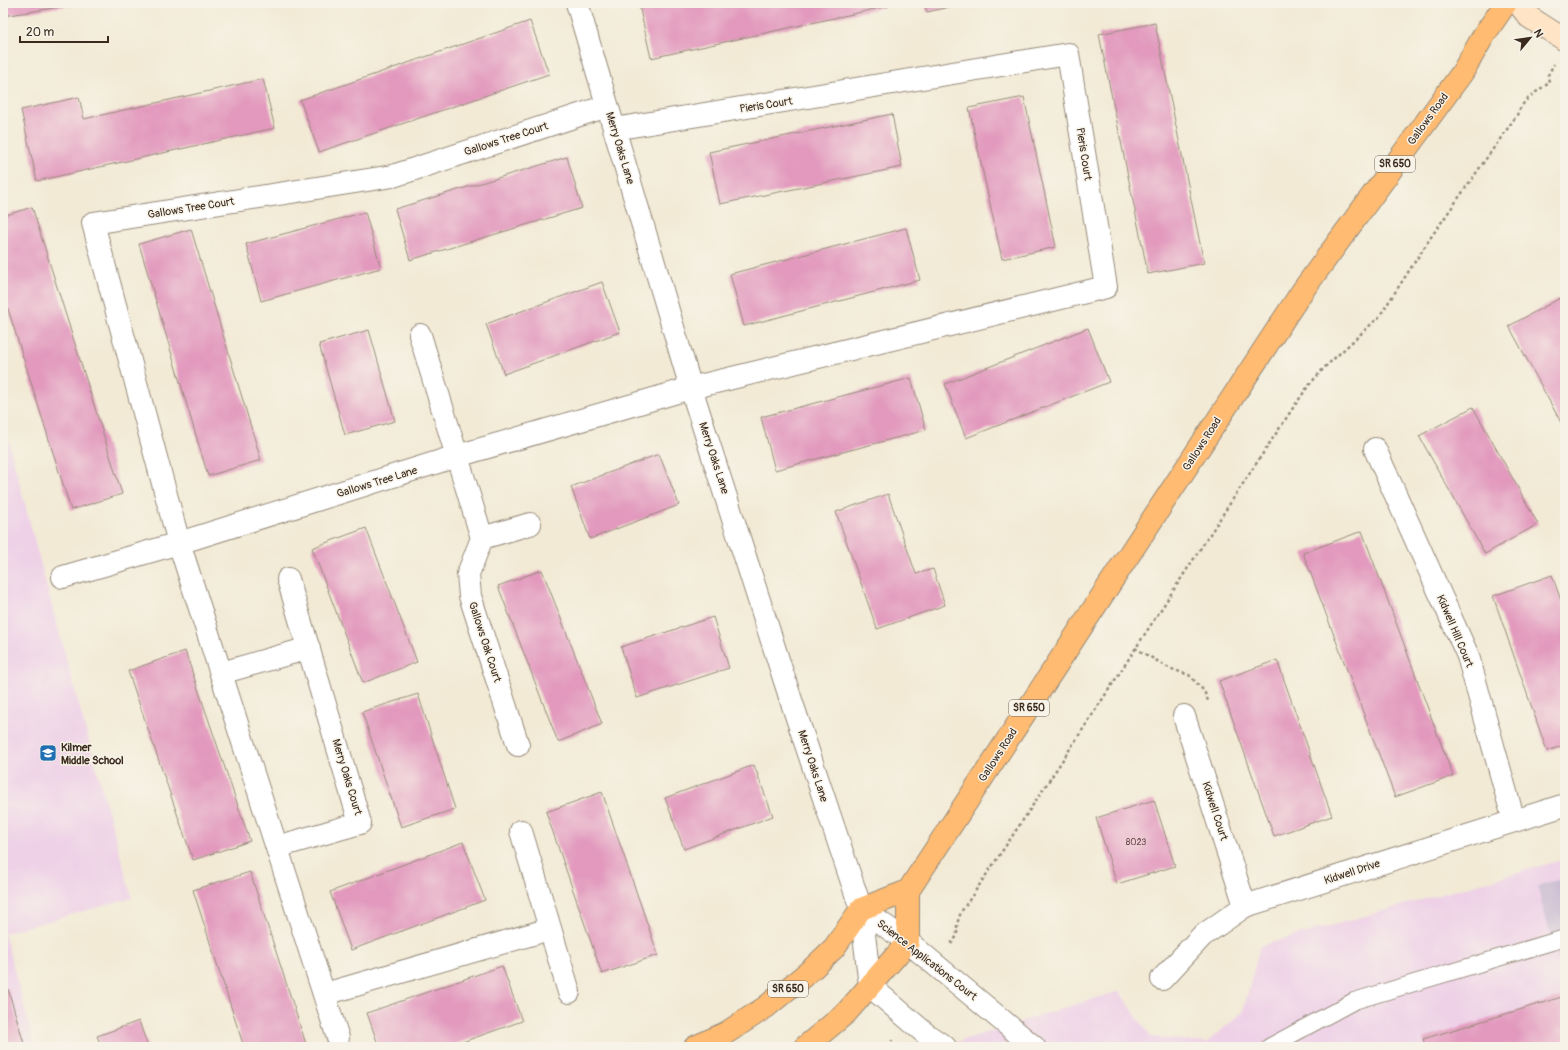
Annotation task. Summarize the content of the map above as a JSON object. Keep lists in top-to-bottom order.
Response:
{
  "streets": {
    "main road": ["Gallows Road", "SR 650"],
    "street": [
      "Pieris Court",
      "Gallows Tree Court",
      "Merry Oaks Lane",
      "Gallows Tree Lane",
      "Kidwell Hill Court",
      "Gallows Oak Court",
      "Merry Oaks Court",
      "Kidwell Court",
      "Kidwell Drive",
      "Science Applications Court"
    ]
  },
  "crossings": [
    ["Pieris Court", "Merry Oaks Lane"],
    ["Pieris Court", "Gallows Tree Lane"],
    ["Gallows Tree Court", "Merry Oaks Lane"],
    ["Gallows Tree Court", "Gallows Tree Lane"],
    ["Merry Oaks Lane", "SR 650"],
    ["Merry Oaks Lane", "Gallows Tree Lane"],
    ["Merry Oaks Lane", "Science Applications Court"],
    ["SR 650", "Science Applications Court"],
    ["Kidwell Hill Court", "Kidwell Drive"],
    ["Kidwell Court", "Kidwell Drive"]
  ],
  "places": {
    "school or university": ["Kilmer Middle School"]
  },
  "house_numbers": ["8023"],
  "scale_bar": "20 m",
  "north": "top right"
}
